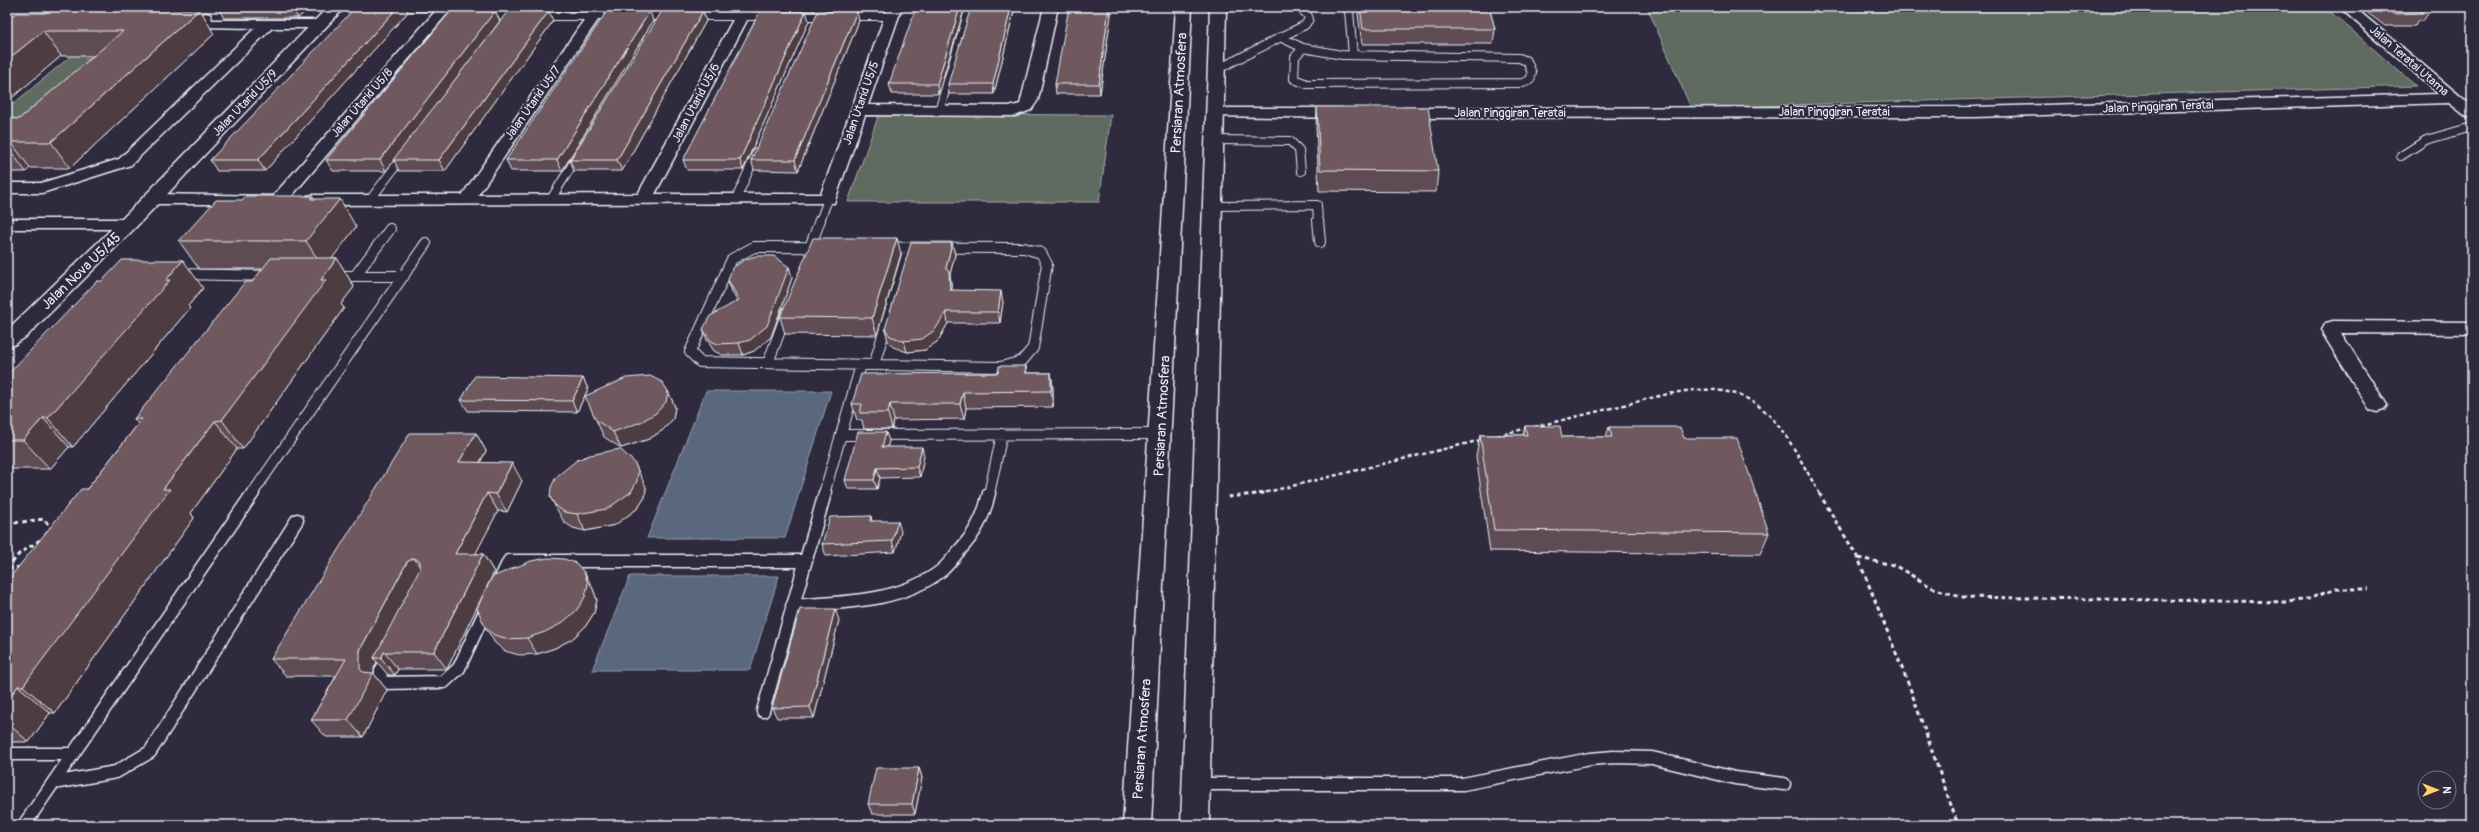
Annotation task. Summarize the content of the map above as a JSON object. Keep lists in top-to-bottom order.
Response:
{
  "streets": {
    "street": [
      "Jalan Teratai Utama",
      "Persiaran Atmosfera",
      "Jalan Utarid U5/9",
      "Jalan Utarid U5/8",
      "Jalan Utarid U5/7",
      "Jalan Utarid U5/6",
      "Jalan Utarid U5/5",
      "Jalan Pinggiran Teratai",
      "Jalan Nova U5/45"
    ]
  },
  "crossings": [
    ["Jalan Teratai Utama", "Jalan Pinggiran Teratai"],
    ["Jalan Utarid U5/9", "Jalan Nova U5/45"]
  ],
  "north": "right"
}
